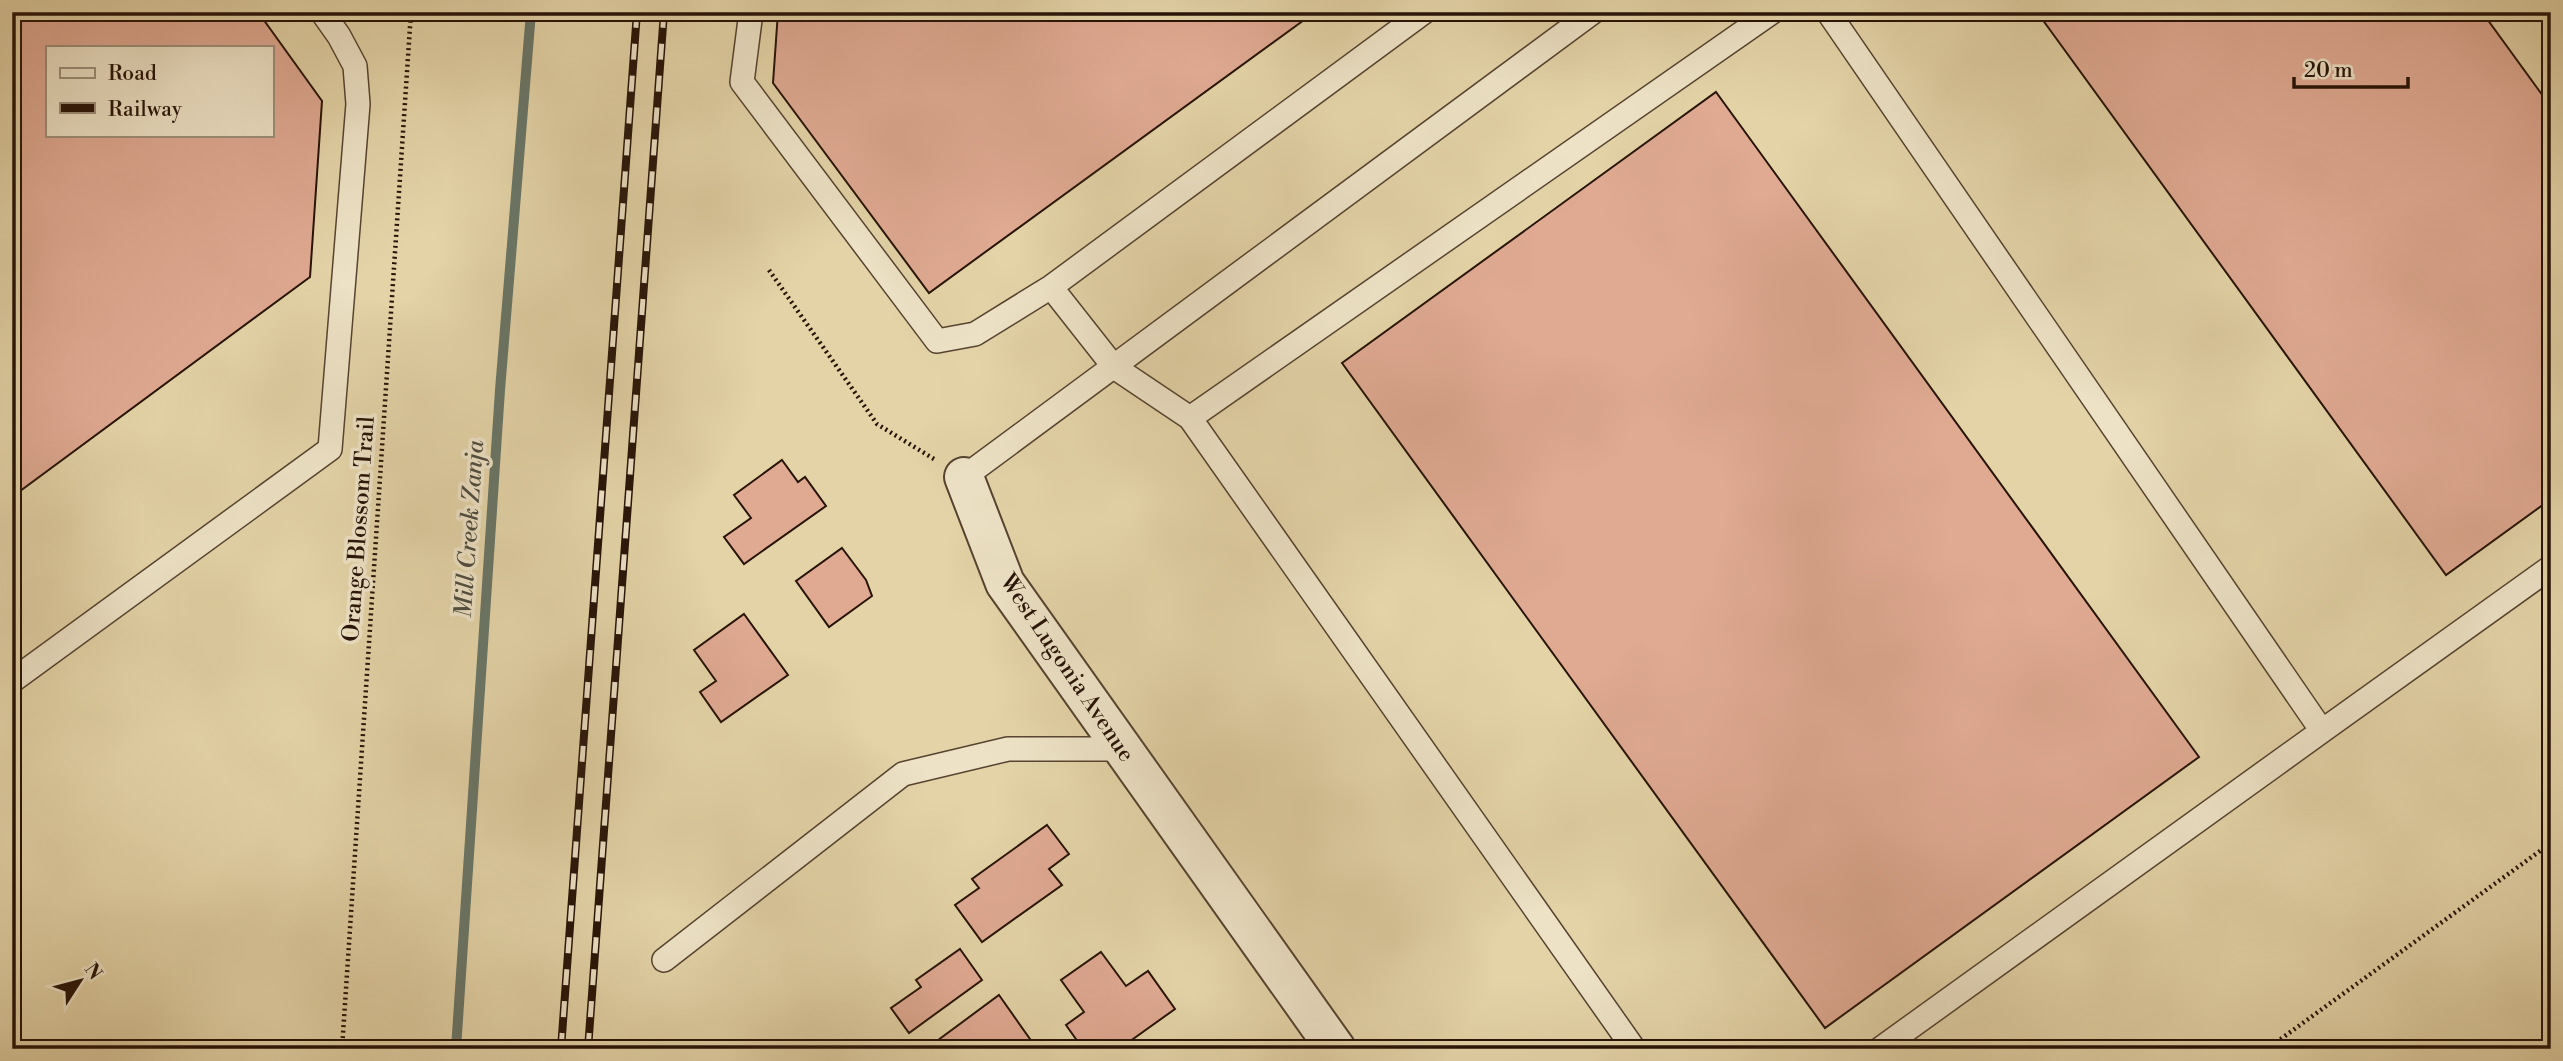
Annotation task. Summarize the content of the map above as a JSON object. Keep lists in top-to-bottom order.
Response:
{
  "streets": {
    "street": ["West Lugonia Avenue"],
    "path": ["Orange Blossom Trail"]
  },
  "water": ["Mill Creek Zanja"],
  "legend": ["Road", "Railway"],
  "scale_bar": "20 m",
  "north": "top right"
}
